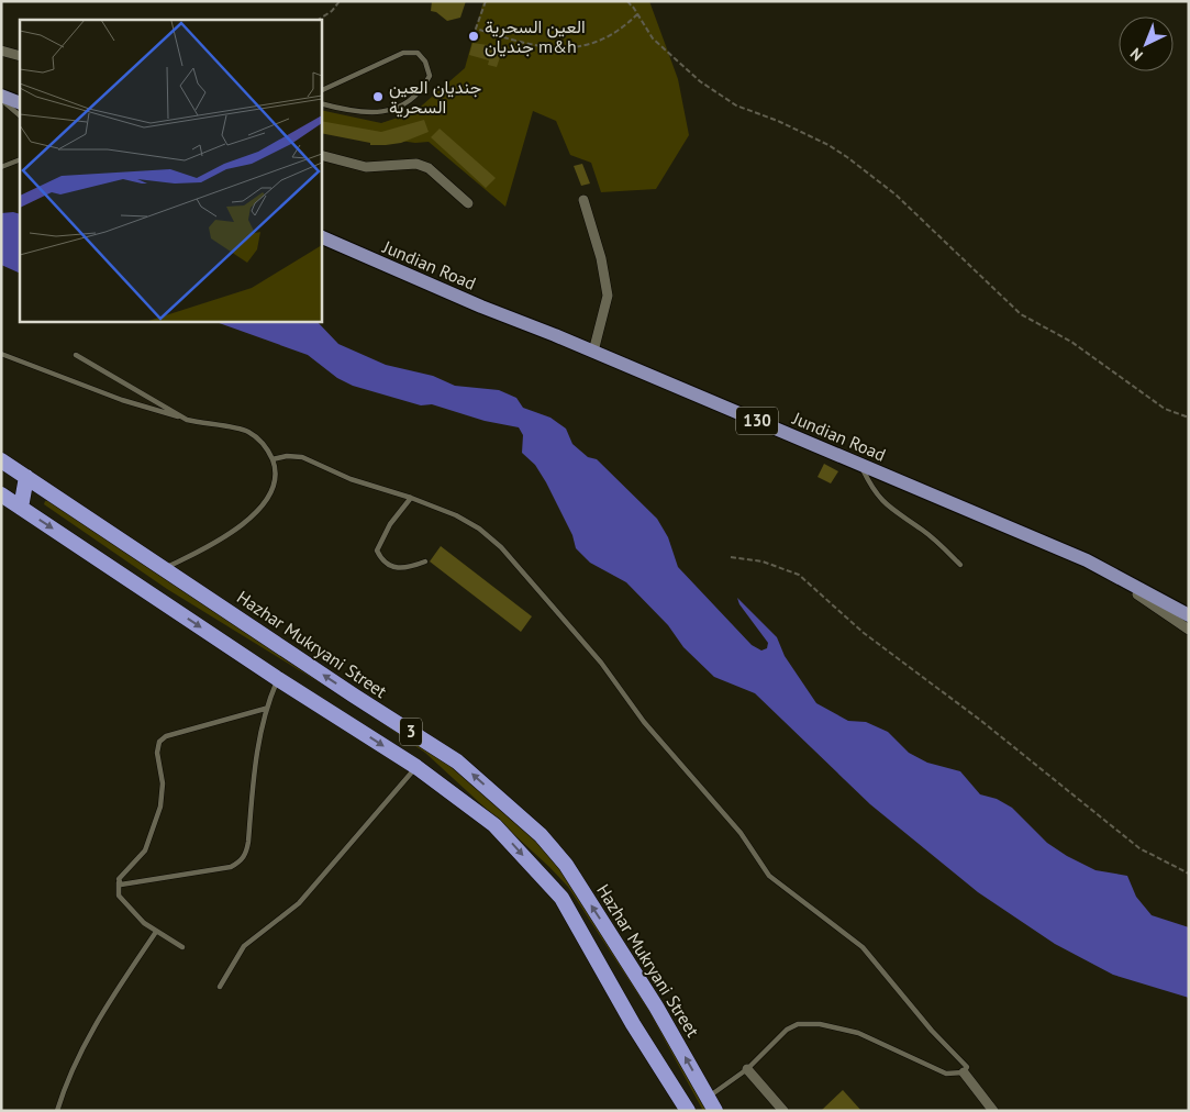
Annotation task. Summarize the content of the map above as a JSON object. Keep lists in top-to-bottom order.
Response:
{
  "streets": {
    "highway": ["Hazhar Mukryani Street", "3"],
    "main road": ["Jundian Road", "130"]
  },
  "places": ["العين السحرية جنديان m&h", "جنديان العين السحرية"],
  "north": "bottom left"
}
